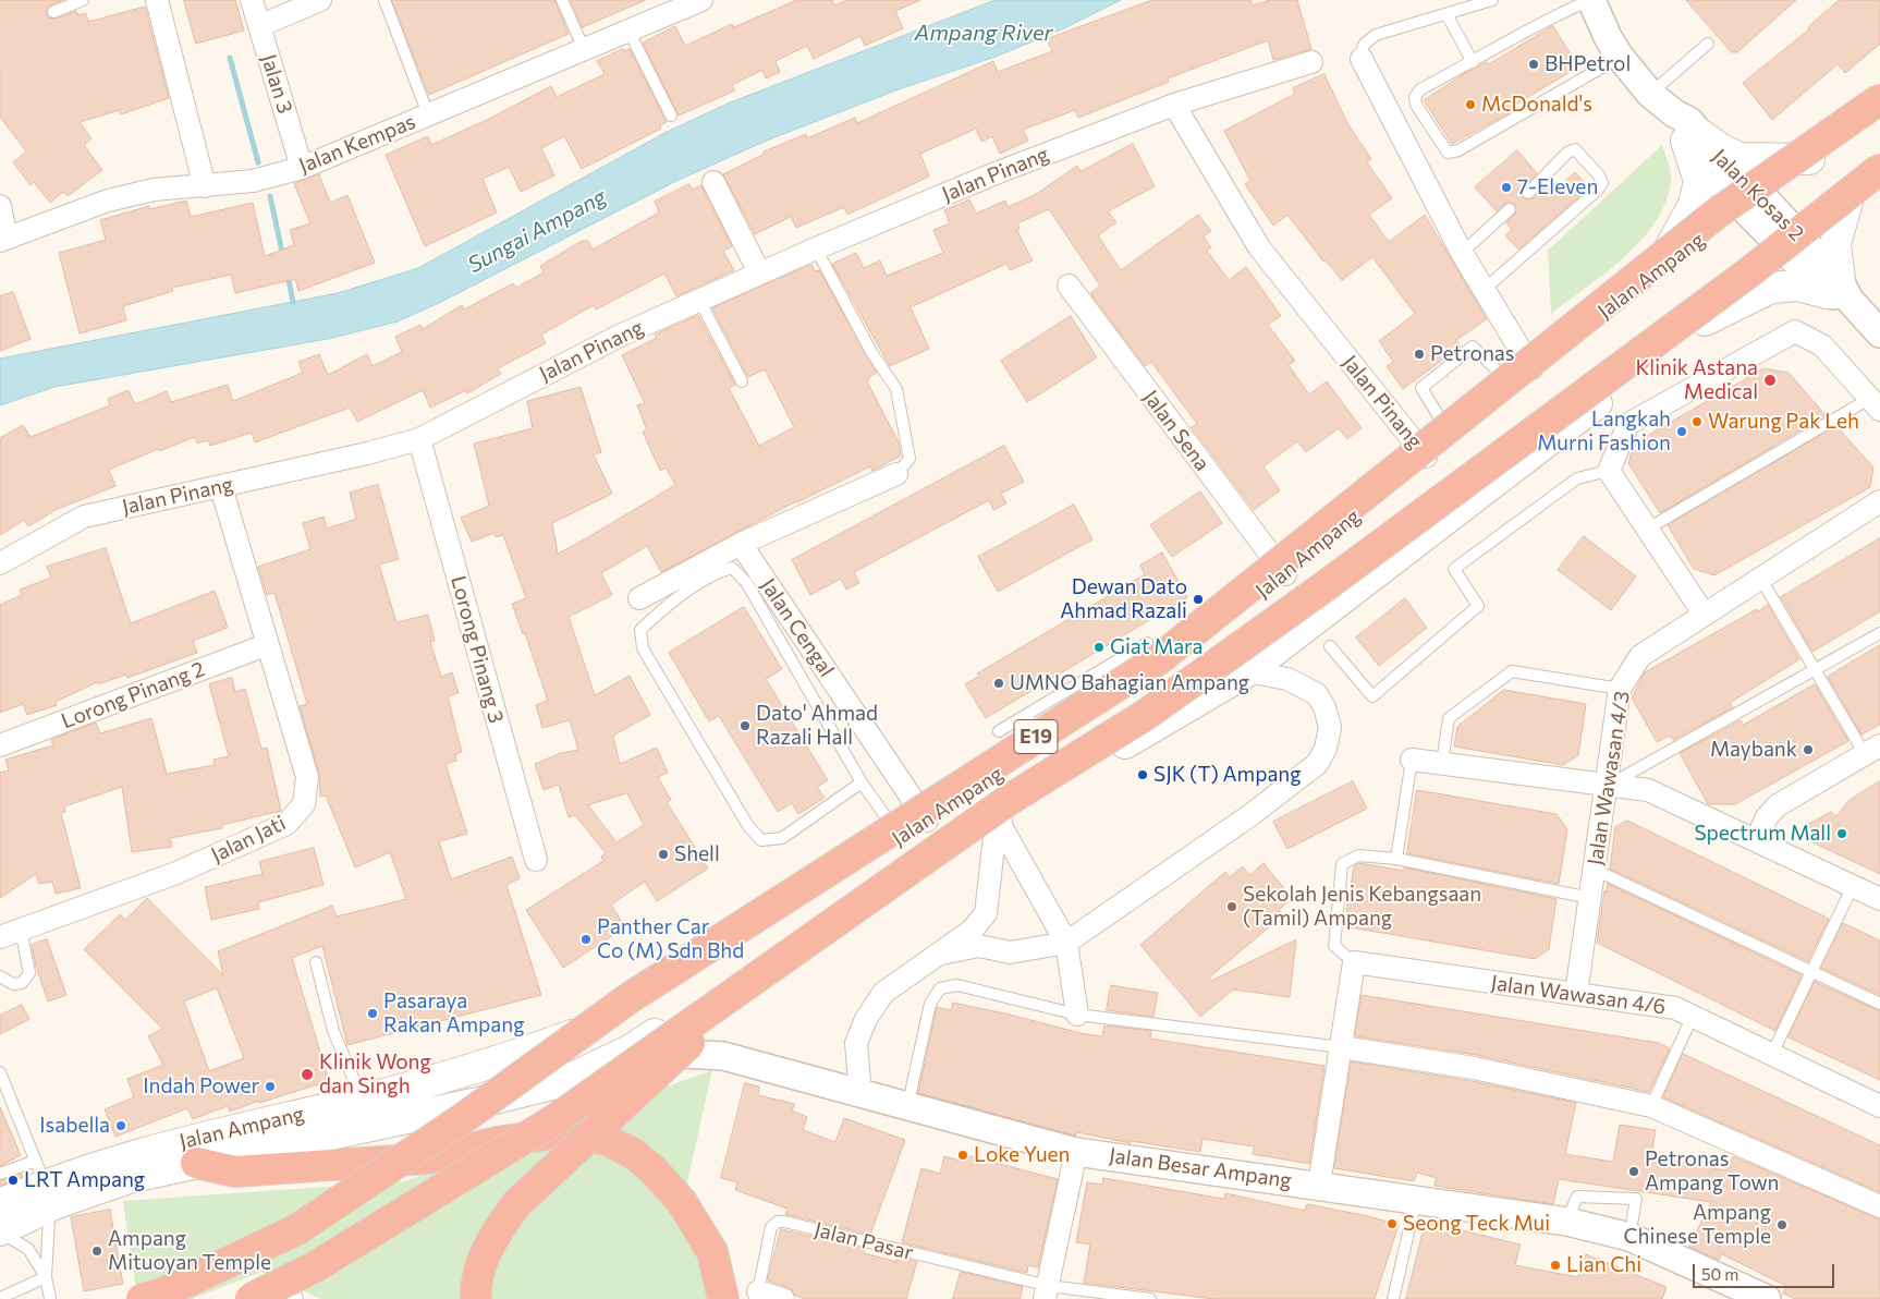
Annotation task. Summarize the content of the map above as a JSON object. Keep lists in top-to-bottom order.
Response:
{
  "streets": {
    "highway": ["E19"],
    "main road": ["Jalan Ampang"],
    "street": [
      "Jalan 3",
      "Jalan Kempas",
      "Jalan Pinang",
      "Jalan Kosas 2",
      "Jalan Sena",
      "Jalan Cengal",
      "Lorong Pinang 3",
      "Lorong Pinang 2",
      "Jalan Wawasan 4/3",
      "Jalan Jati",
      "Jalan Wawasan 4/6",
      "Jalan Besar Ampang",
      "Jalan Pasar"
    ]
  },
  "crossings": [
    ["Jalan 3", "Jalan Kempas"],
    ["Jalan Pinang", "Jalan Ampang"],
    ["Jalan Pinang", "Lorong Pinang 3"],
    ["Jalan Pinang", "Jalan Jati"],
    ["Jalan Kosas 2", "Jalan Ampang"],
    ["Jalan Ampang", "Jalan Sena"],
    ["Jalan Ampang", "Jalan Cengal"],
    ["Jalan Ampang", "E19"],
    ["Jalan Ampang", "Jalan Besar Ampang"],
    ["Lorong Pinang 2", "Jalan Jati"],
    ["Jalan Wawasan 4/3", "Jalan Wawasan 4/6"]
  ],
  "water": ["Ampang River", "Sungai Ampang"],
  "places": [
    "BHPetrol",
    "McDonald's",
    "7-Eleven",
    "Petronas",
    "Klinik Astana Medical",
    "Warung Pak Leh",
    "Langkah Murni Fashion",
    "Dewan Dato Ahmad Razali",
    "Giat Mara",
    "UMNO Bahagian Ampang",
    "Dato' Ahmad Razali Hall",
    "Maybank",
    "SJK (T) Ampang",
    "Spectrum Mall",
    "Shell",
    "Sekolah Jenis Kebangsaan (Tamil) Ampang",
    "Panther Car Co (M) Sdn Bhd",
    "Pasaraya Rakan Ampang",
    "Klinik Wong dan Singh",
    "Indah Power",
    "Isabella",
    "Loke Yuen",
    "Petronas Ampang Town",
    "LRT Ampang",
    "Seong Teck Mui",
    "Ampang Chinese Temple",
    "Ampang Mituoyan Temple",
    "Lian Chi"
  ],
  "scale_bar": "50 m"
}
